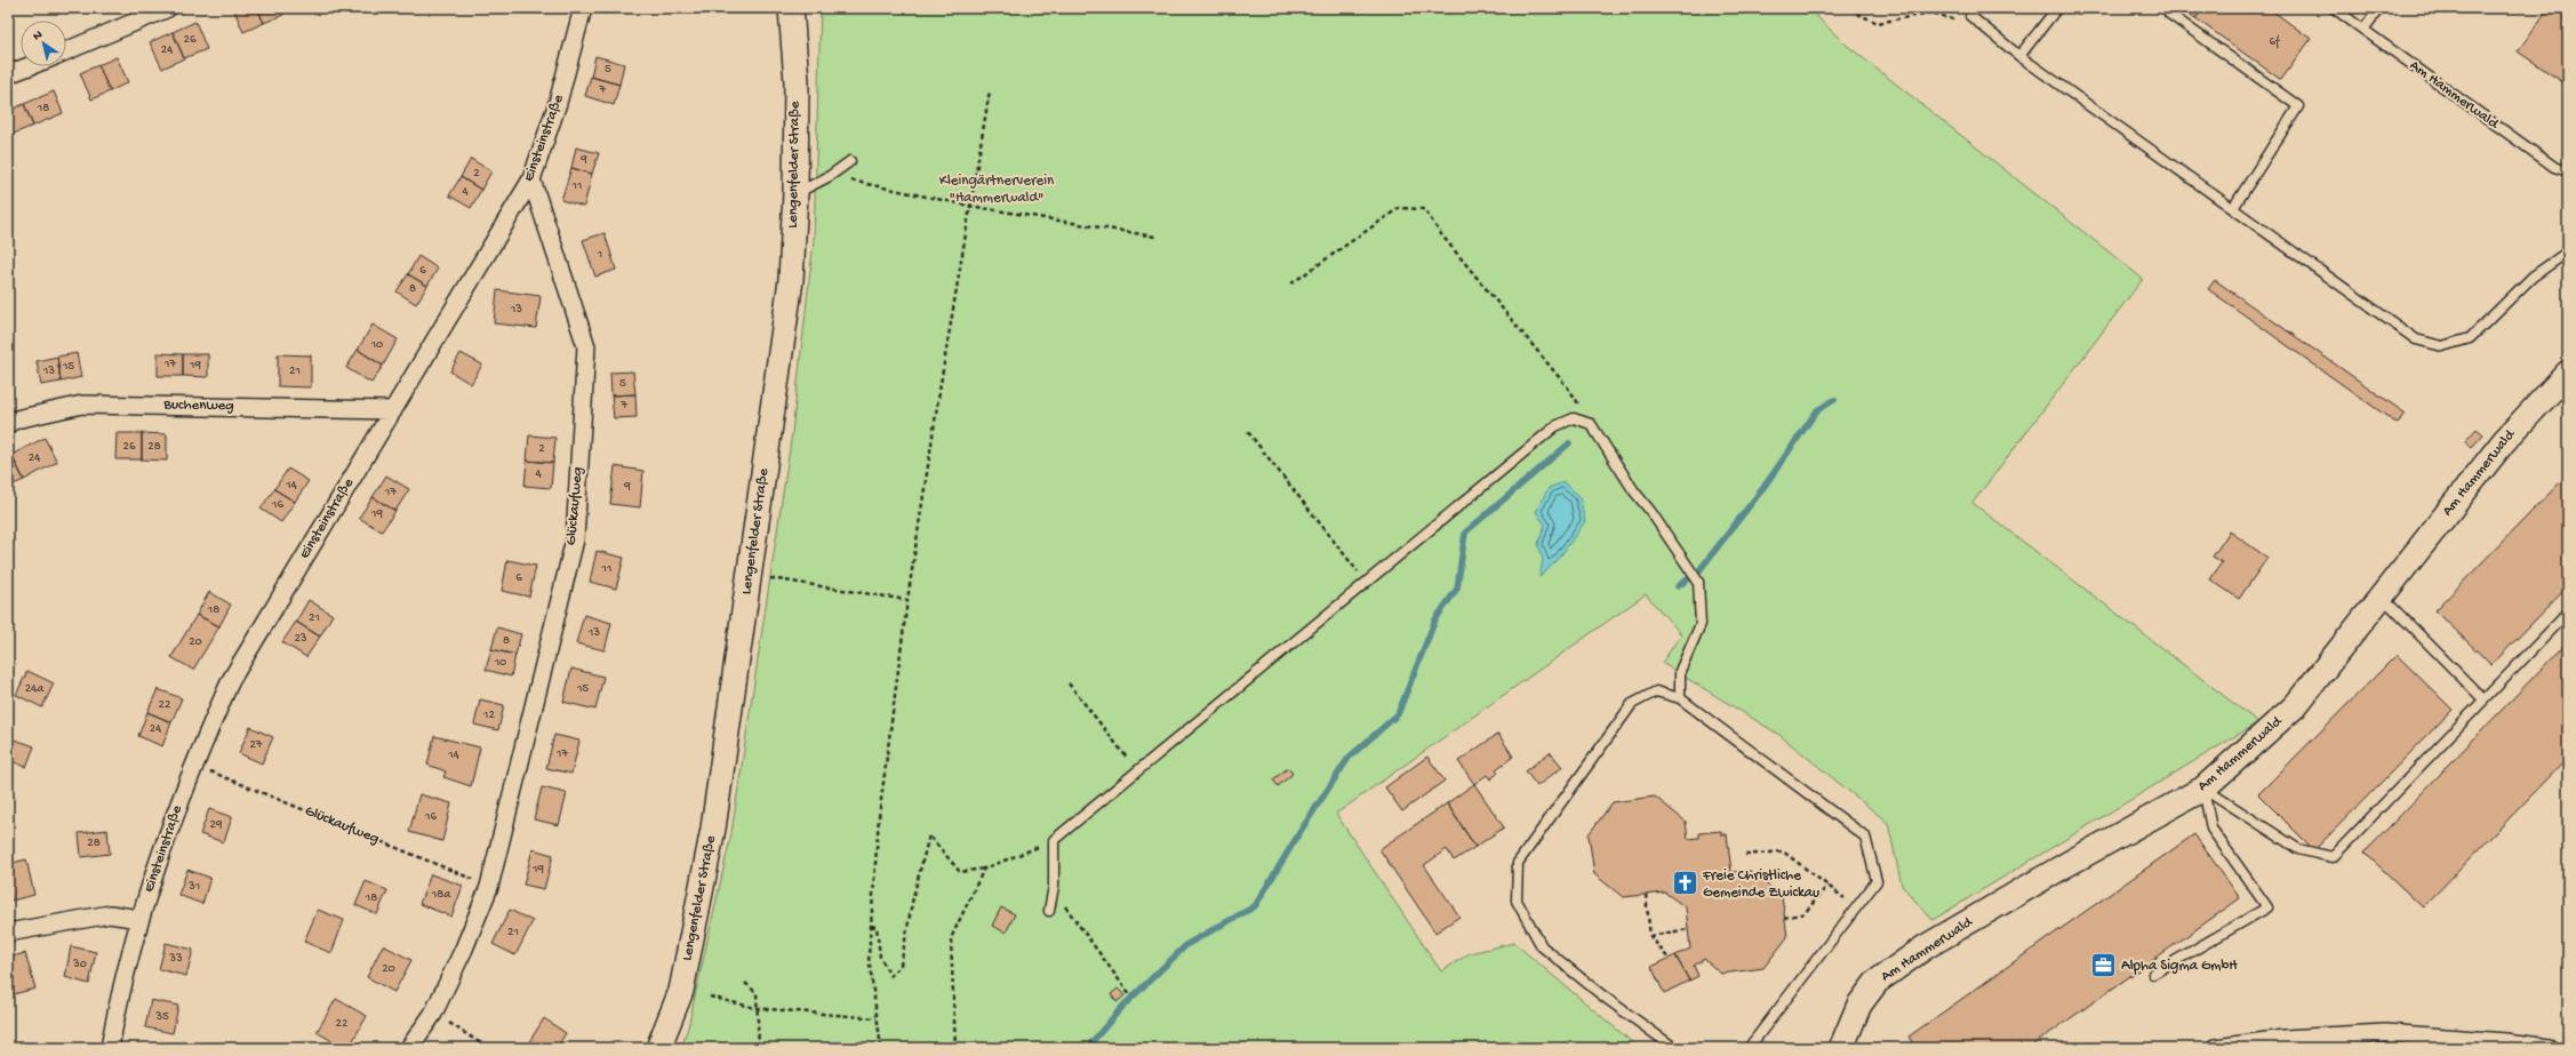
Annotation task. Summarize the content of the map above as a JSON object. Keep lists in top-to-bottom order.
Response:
{
  "streets": {
    "main road": ["Am Hammerwald", "Lengenfelder Straße"],
    "street": ["Einsteinstraße", "Buchenweg", "Glückaufweg"]
  },
  "crossings": [
    ["Einsteinstraße", "Buchenweg"],
    ["Einsteinstraße", "Glückaufweg"]
  ],
  "parks": ["Kleingärtnerverein \"Hammerwald\""],
  "places": {
    "church": ["Freie Christliche Gemeinde Zwickau"],
    "office": ["Alpha Sigma GmbH"]
  },
  "house_numbers": [
    "26",
    "6f",
    "24",
    "5",
    "7",
    "18",
    "9",
    "2",
    "11",
    "4",
    "1",
    "6",
    "8",
    "13",
    "10",
    "17",
    "19",
    "15",
    "13",
    "21",
    "5",
    "7",
    "26",
    "28",
    "2",
    "24",
    "4",
    "14",
    "9",
    "17",
    "16",
    "19",
    "11",
    "6",
    "18",
    "21",
    "13",
    "23",
    "8",
    "20",
    "10",
    "24a",
    "15",
    "22",
    "12",
    "24",
    "27",
    "17",
    "14",
    "16",
    "29",
    "28",
    "19",
    "31",
    "18a",
    "18",
    "21",
    "33",
    "30",
    "20",
    "35",
    "22"
  ],
  "north": "top left"
}
